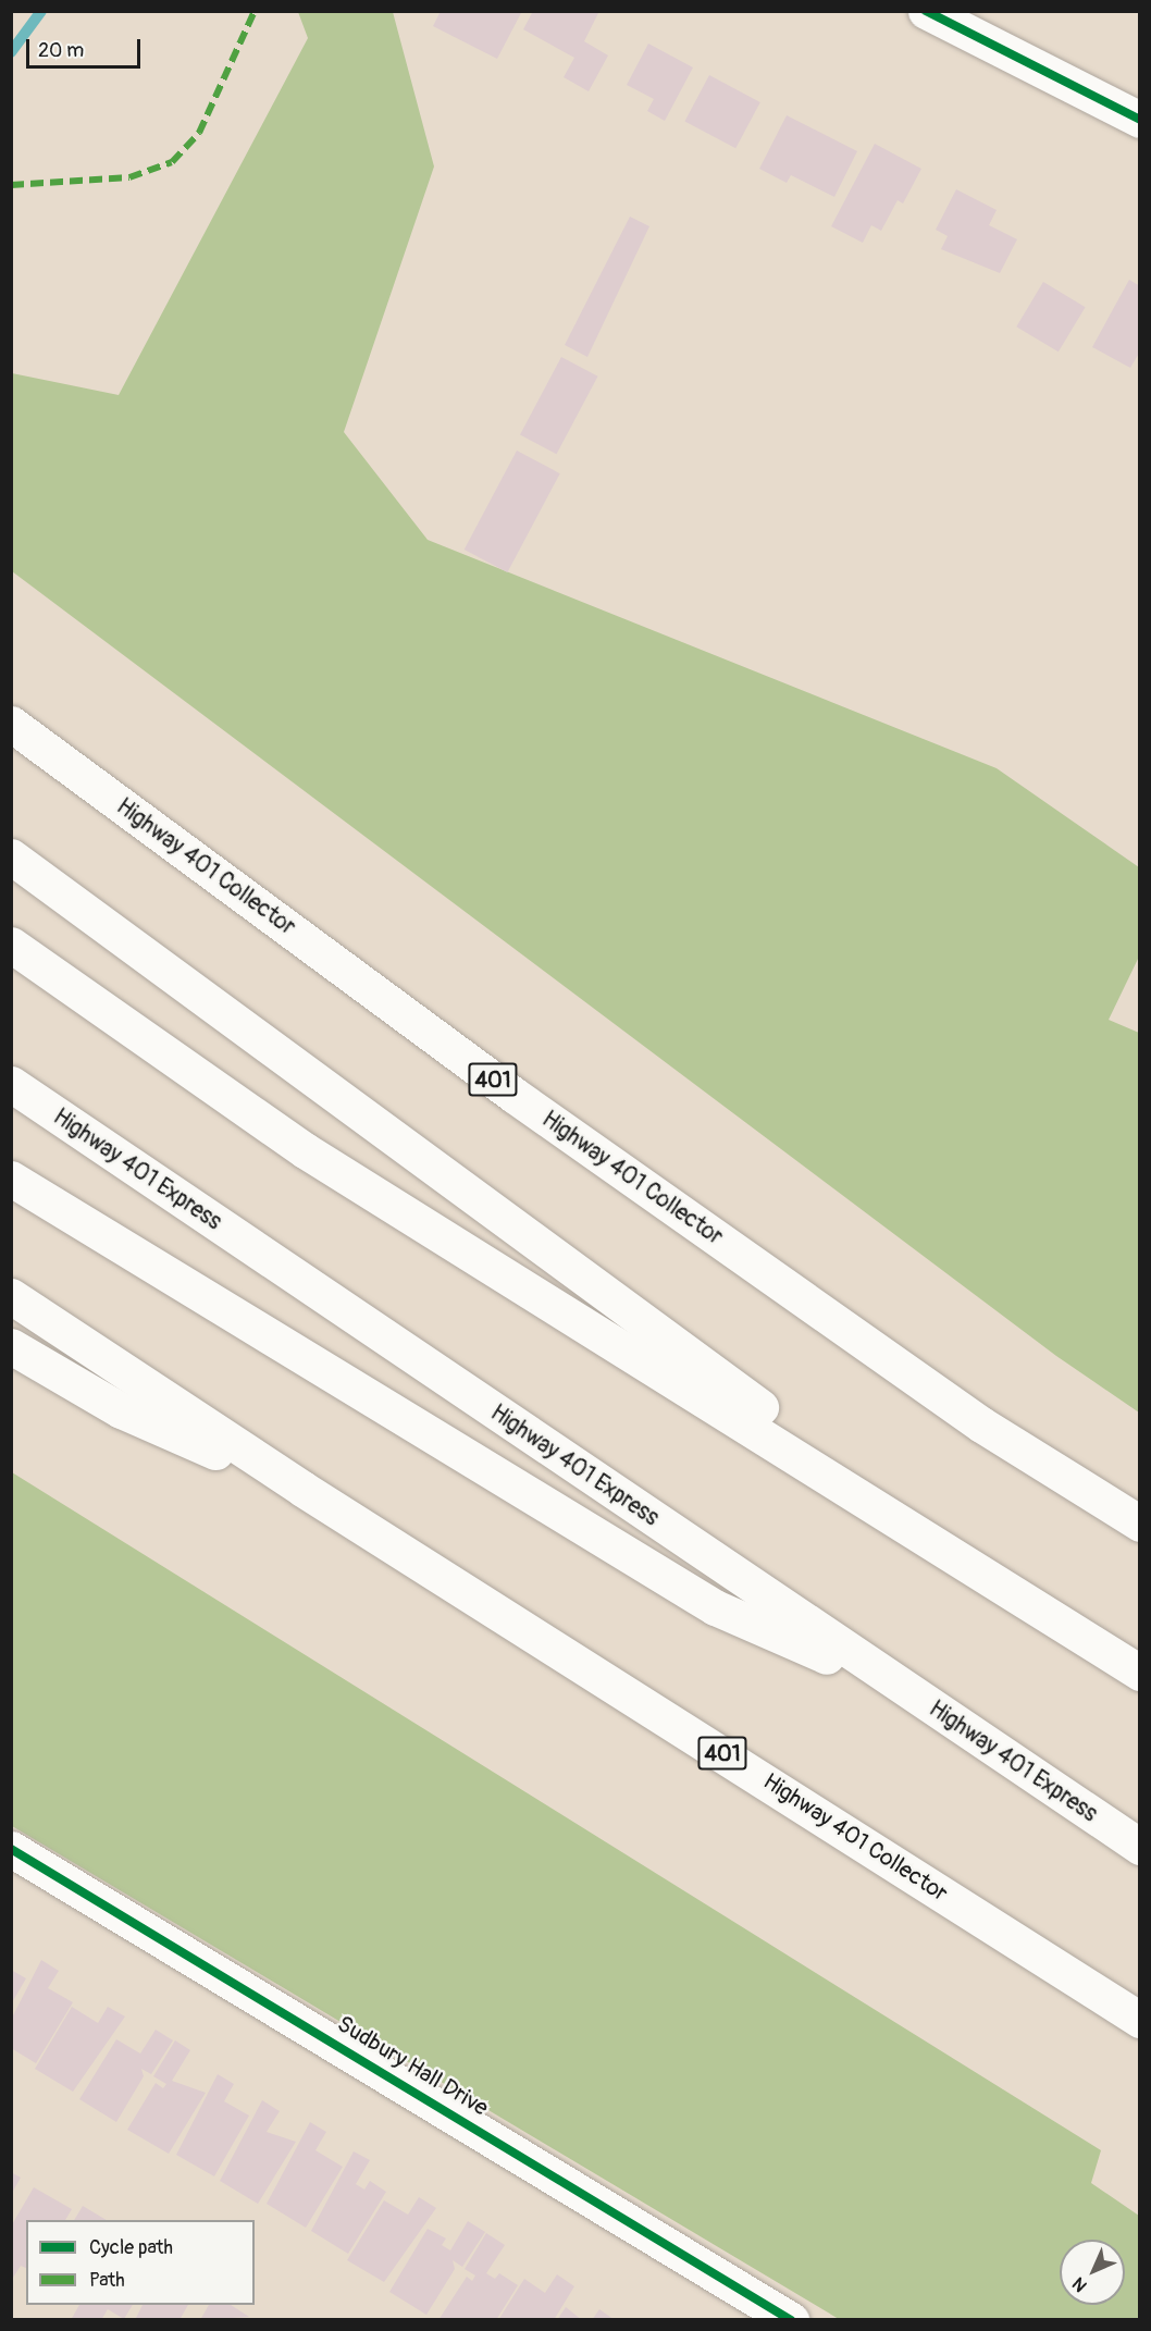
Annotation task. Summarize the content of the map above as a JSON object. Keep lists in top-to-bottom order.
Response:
{
  "streets": {
    "main road": [
      "Highway 401 Collector",
      "401",
      "Highway 401 Express",
      "Sudbury Hall Drive"
    ]
  },
  "legend": ["Cycle path", "Path"],
  "scale_bar": "20 m",
  "north": "bottom left"
}
